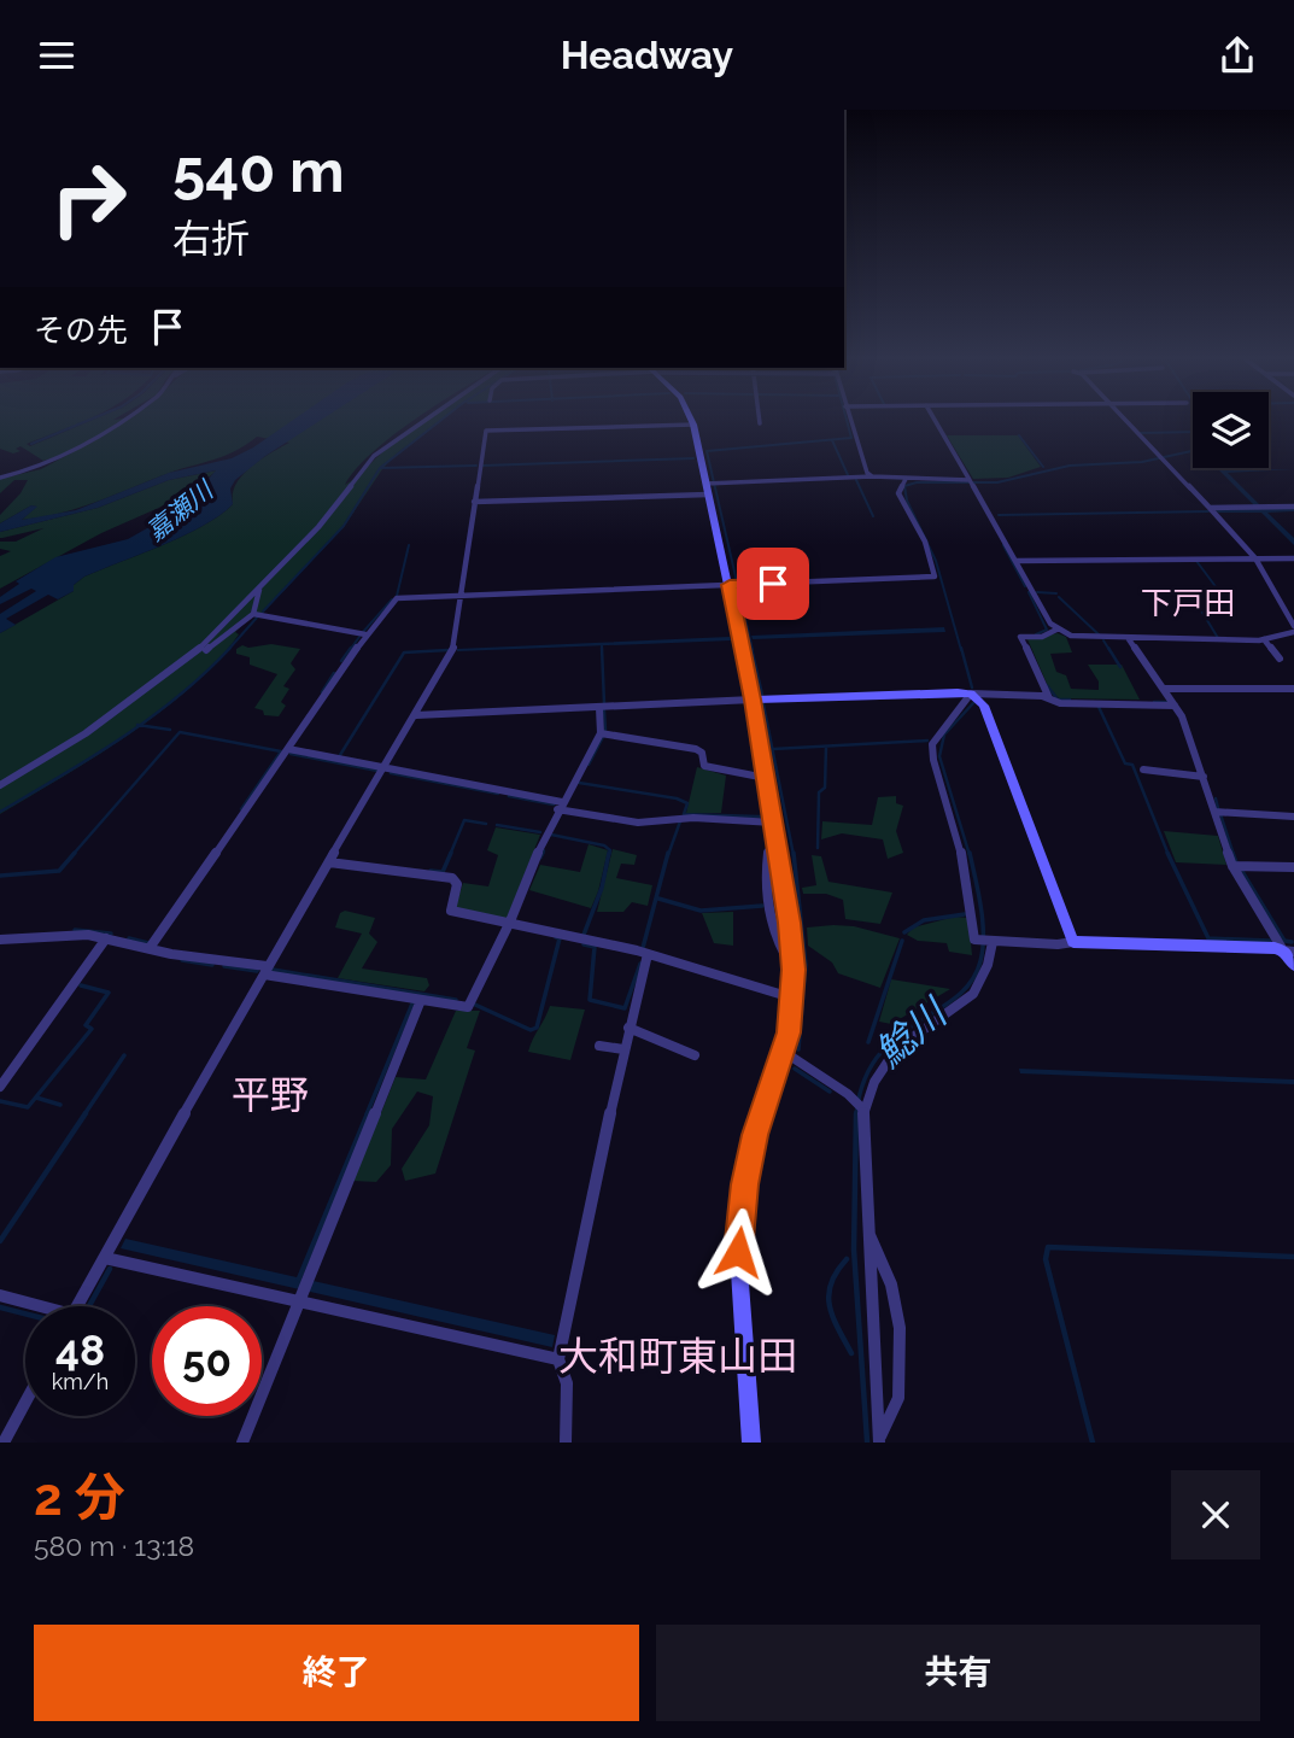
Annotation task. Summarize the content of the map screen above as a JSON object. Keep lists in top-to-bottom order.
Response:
{
  "districts": ["下戸田", "平野", "大和町東山田"],
  "water": ["嘉瀬川", "鯰川"],
  "page": {
    "header": "Headway",
    "turn": ["540 m", "右折"],
    "then": "その先",
    "speed": "48 km/h",
    "limit": "50",
    "heading": ["2 分", "580 m · 13:18"],
    "buttons": ["終了", "共有"]
  }
}
